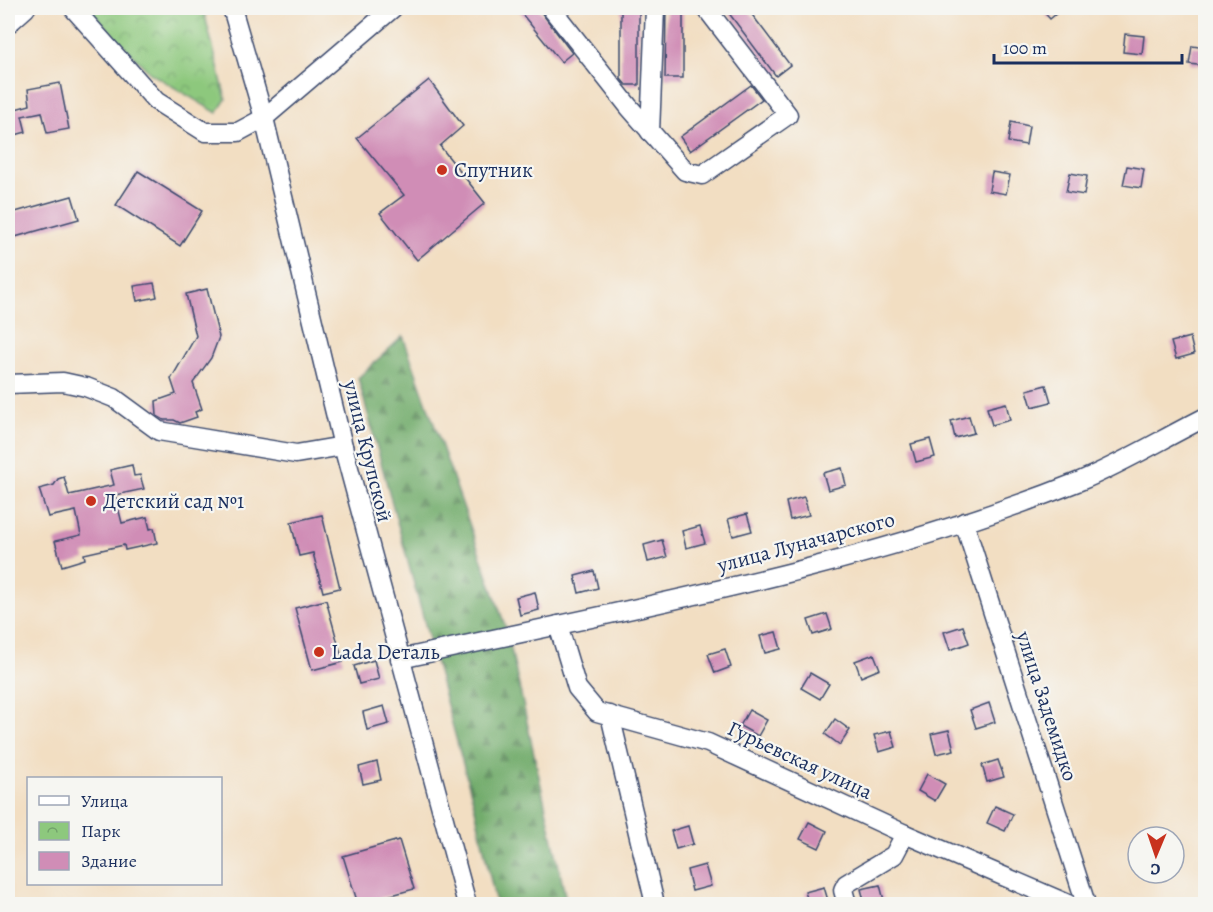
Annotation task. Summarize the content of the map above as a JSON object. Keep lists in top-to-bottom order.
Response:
{
  "streets": {
    "street": [
      "улица Крупской",
      "улица Луначарского",
      "улица Задемидко",
      "Гурьевская улица"
    ]
  },
  "crossings": [
    ["улица Крупской", "улица Луначарского"],
    ["улица Луначарского", "улица Задемидко"],
    ["улица Луначарского", "Гурьевская улица"]
  ],
  "places": ["Спутник", "Детский сад №1", "Lada Dеталь"],
  "legend": ["Улица", "Парк", "Здание"],
  "scale_bar": "100 m",
  "north": "bottom"
}
